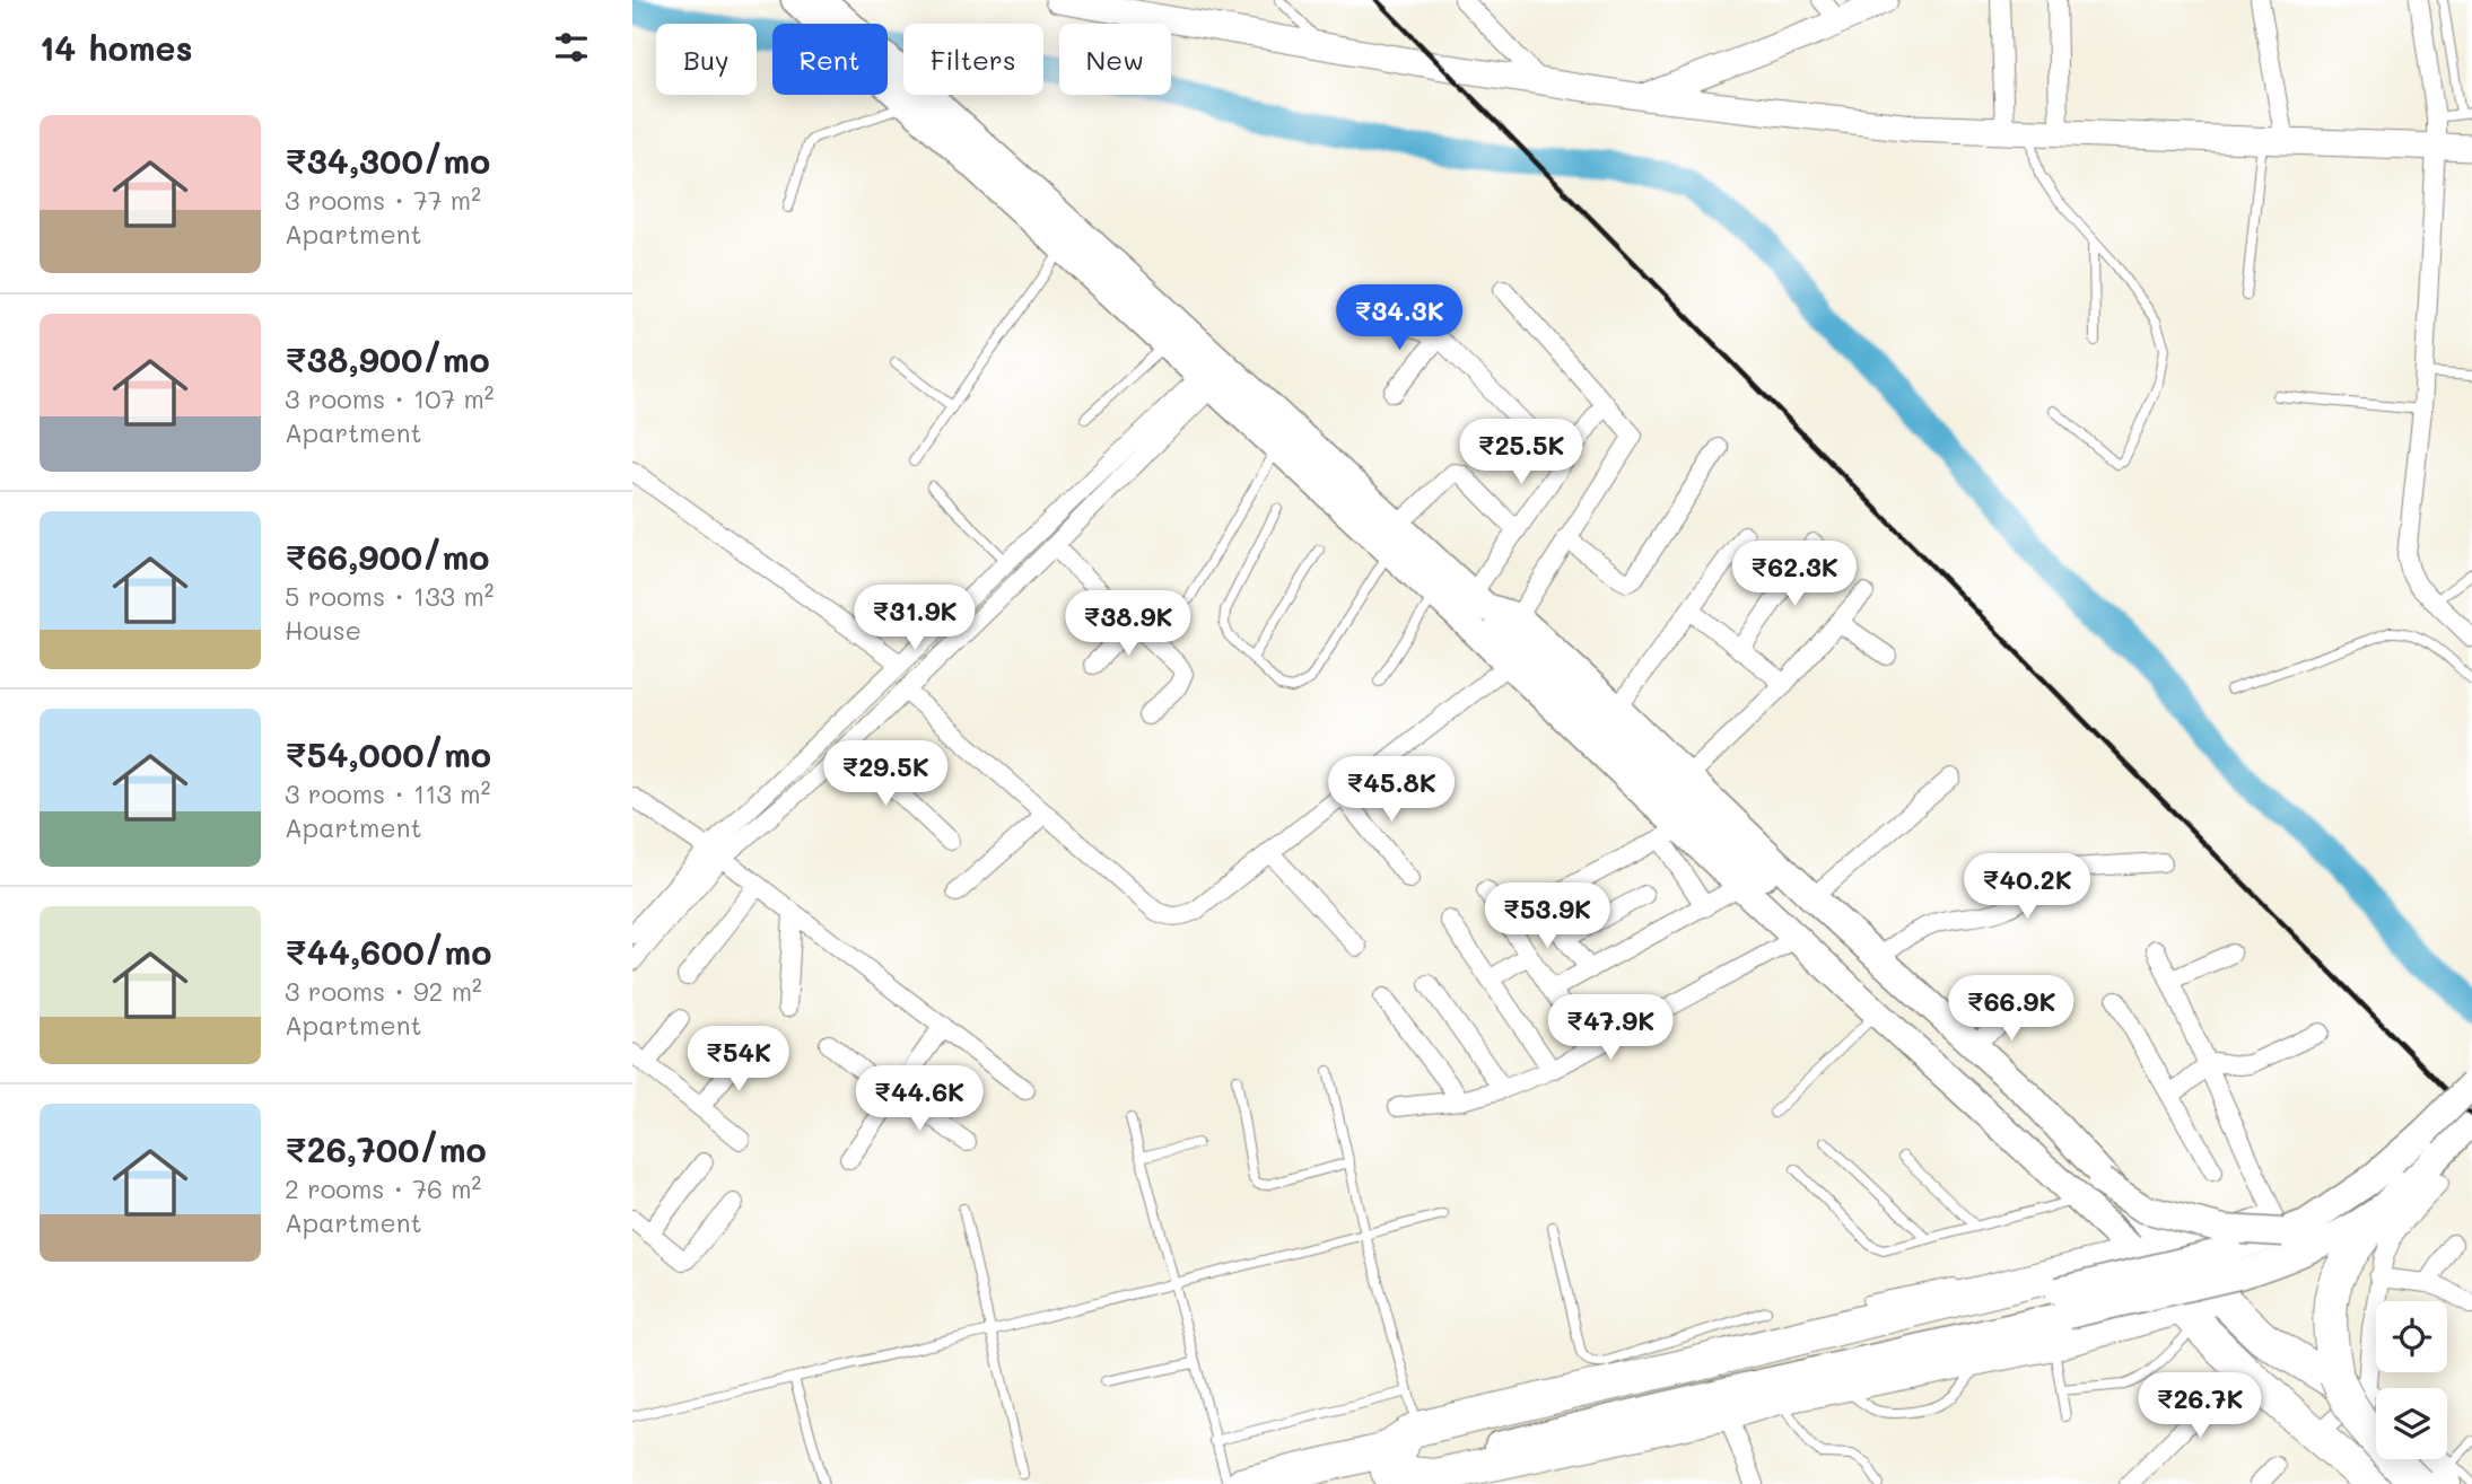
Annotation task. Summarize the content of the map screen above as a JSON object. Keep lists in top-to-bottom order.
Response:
{
  "page": {
    "heading": "14 homes",
    "chip": [
      "Buy",
      "Rent",
      "Filters",
      "New"
    ],
    "list": [
      {
        "name": "₹34,300/mo",
        "note": "3 rooms · 77 m² · Apartment"
      },
      {
        "name": "₹38,900/mo",
        "note": "3 rooms · 107 m² · Apartment"
      },
      {
        "name": "₹66,900/mo",
        "note": "5 rooms · 133 m² · House"
      },
      {
        "name": "₹54,000/mo",
        "note": "3 rooms · 113 m² · Apartment"
      },
      {
        "name": "₹44,600/mo",
        "note": "3 rooms · 92 m² · Apartment"
      },
      {
        "name": "₹26,700/mo",
        "note": "2 rooms · 76 m² · Apartment"
      }
    ],
    "price": [
      "₹34.3K",
      "₹25.5K",
      "₹62.3K",
      "₹31.9K",
      "₹38.9K",
      "₹29.5K",
      "₹45.8K",
      "₹40.2K",
      "₹53.9K",
      "₹66.9K",
      "₹47.9K",
      "₹54K",
      "₹44.6K",
      "₹26.7K"
    ]
  }
}
